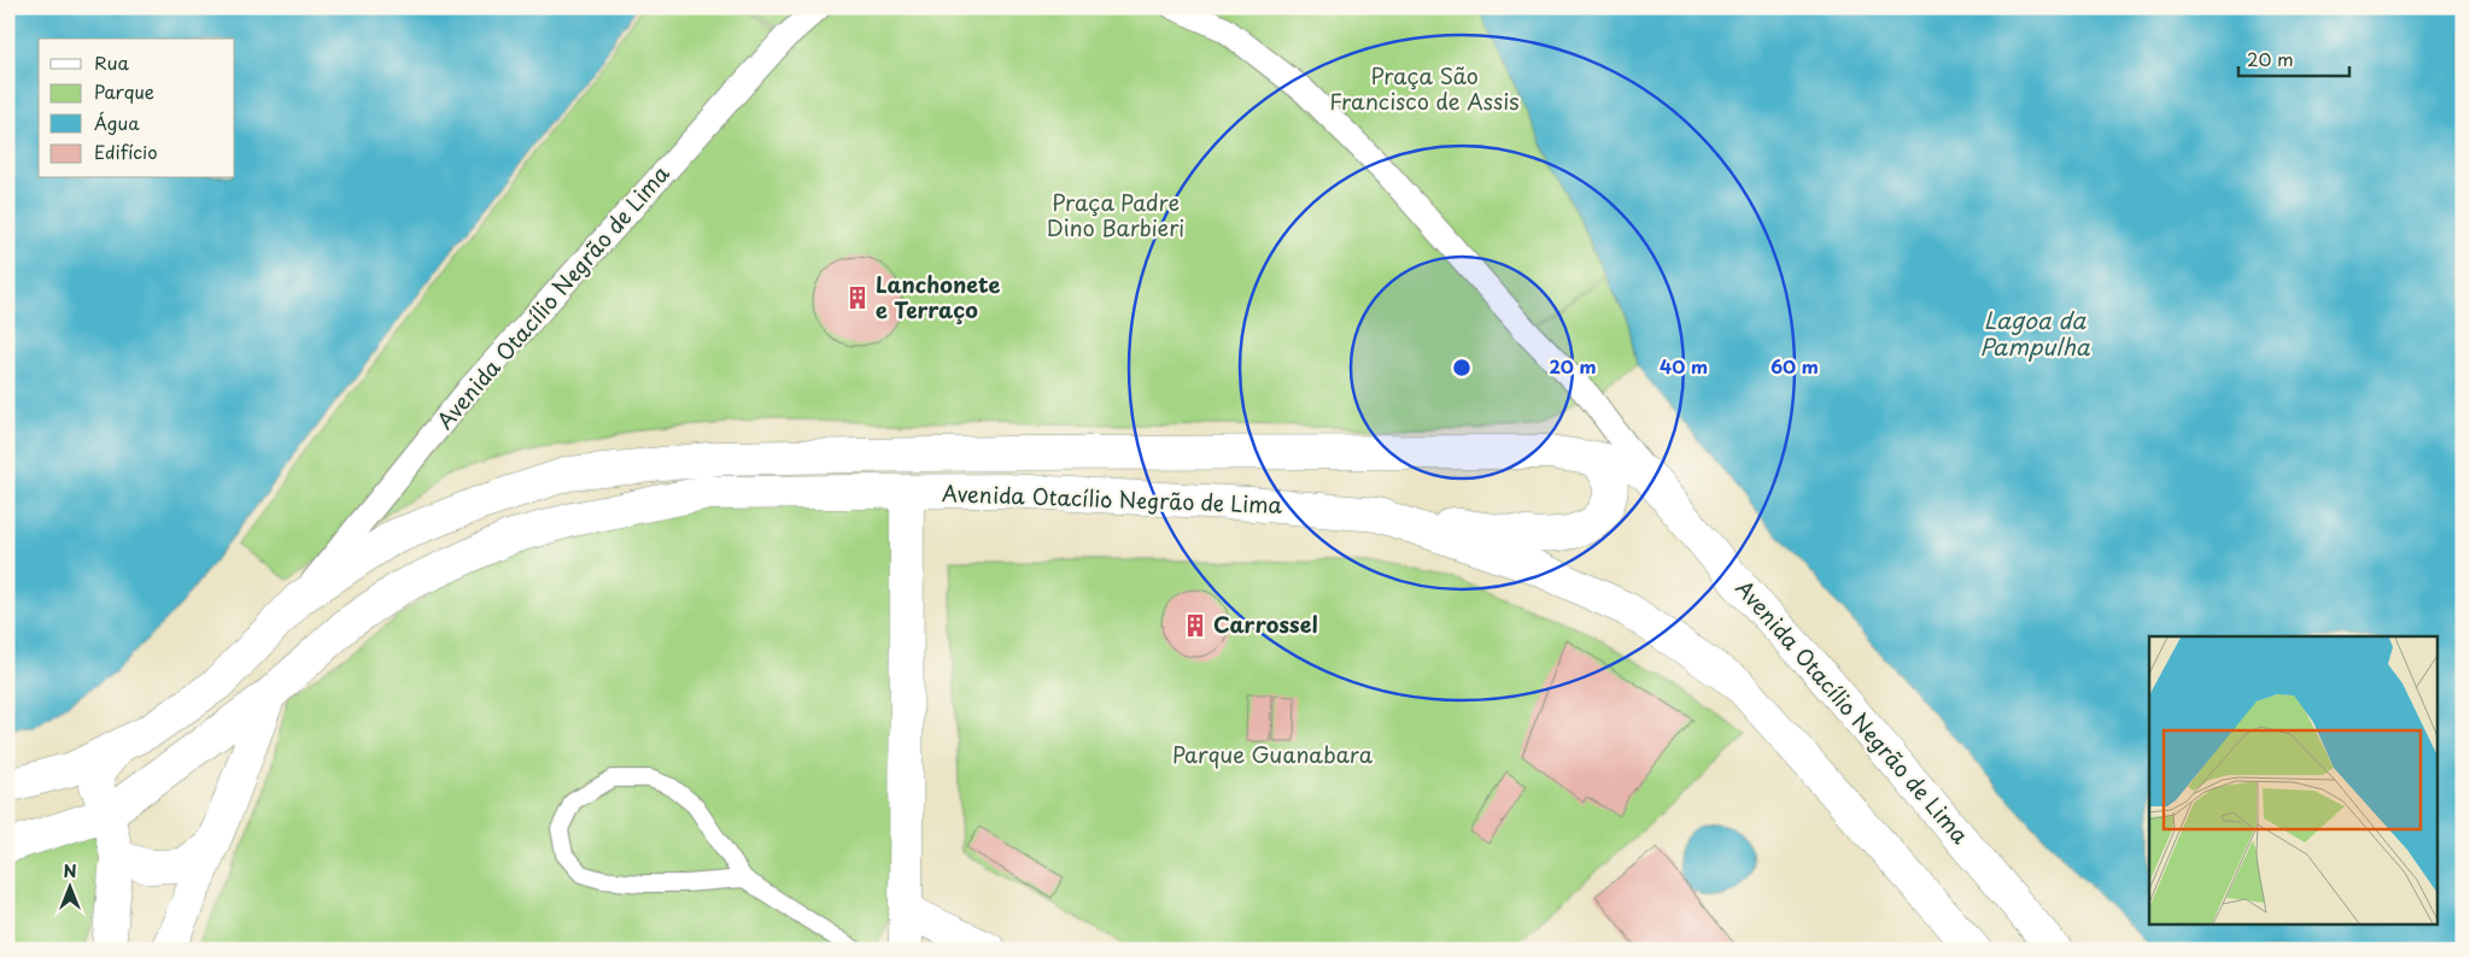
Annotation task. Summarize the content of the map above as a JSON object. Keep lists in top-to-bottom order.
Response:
{
  "streets": {
    "street": ["Avenida Otacílio Negrão de Lima"]
  },
  "water": ["Lagoa da Pampulha"],
  "parks": ["Praça São Francisco de Assis", "Praça Padre Dino Barbieri", "Parque Guanabara"],
  "places": {
    "building": ["Lanchonete e Terraço", "Carrossel"]
  },
  "legend": [
    "Rua",
    "Parque",
    "Água",
    "Edifício"
  ],
  "scale_bar": "20 m",
  "north": "top",
  "rings": ["20 m", "40 m", "60 m"]
}
